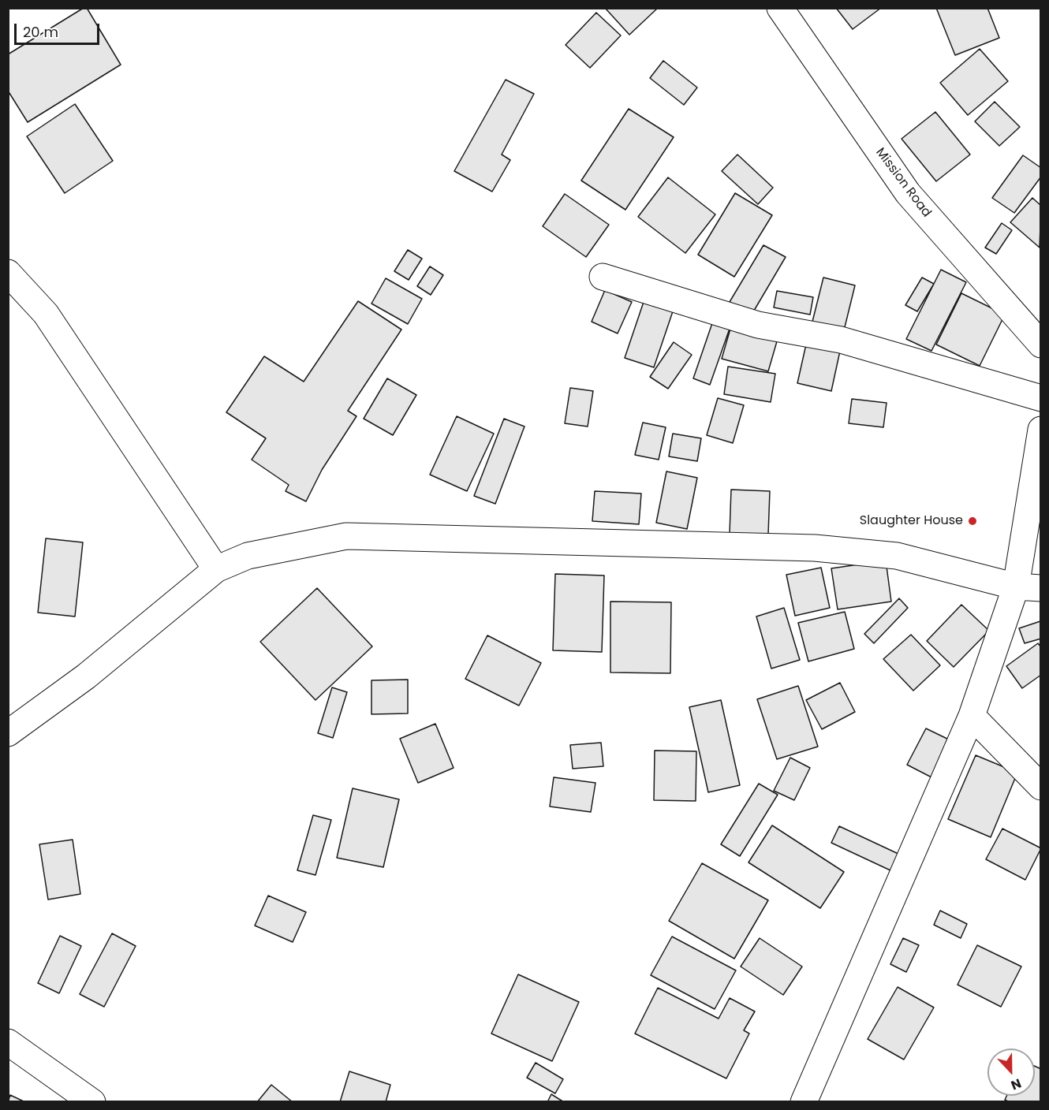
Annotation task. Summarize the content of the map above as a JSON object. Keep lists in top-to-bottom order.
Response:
{
  "streets": {
    "street": ["Mission Road"]
  },
  "places": ["Slaughter House"],
  "scale_bar": "20 m",
  "north": "bottom"
}
